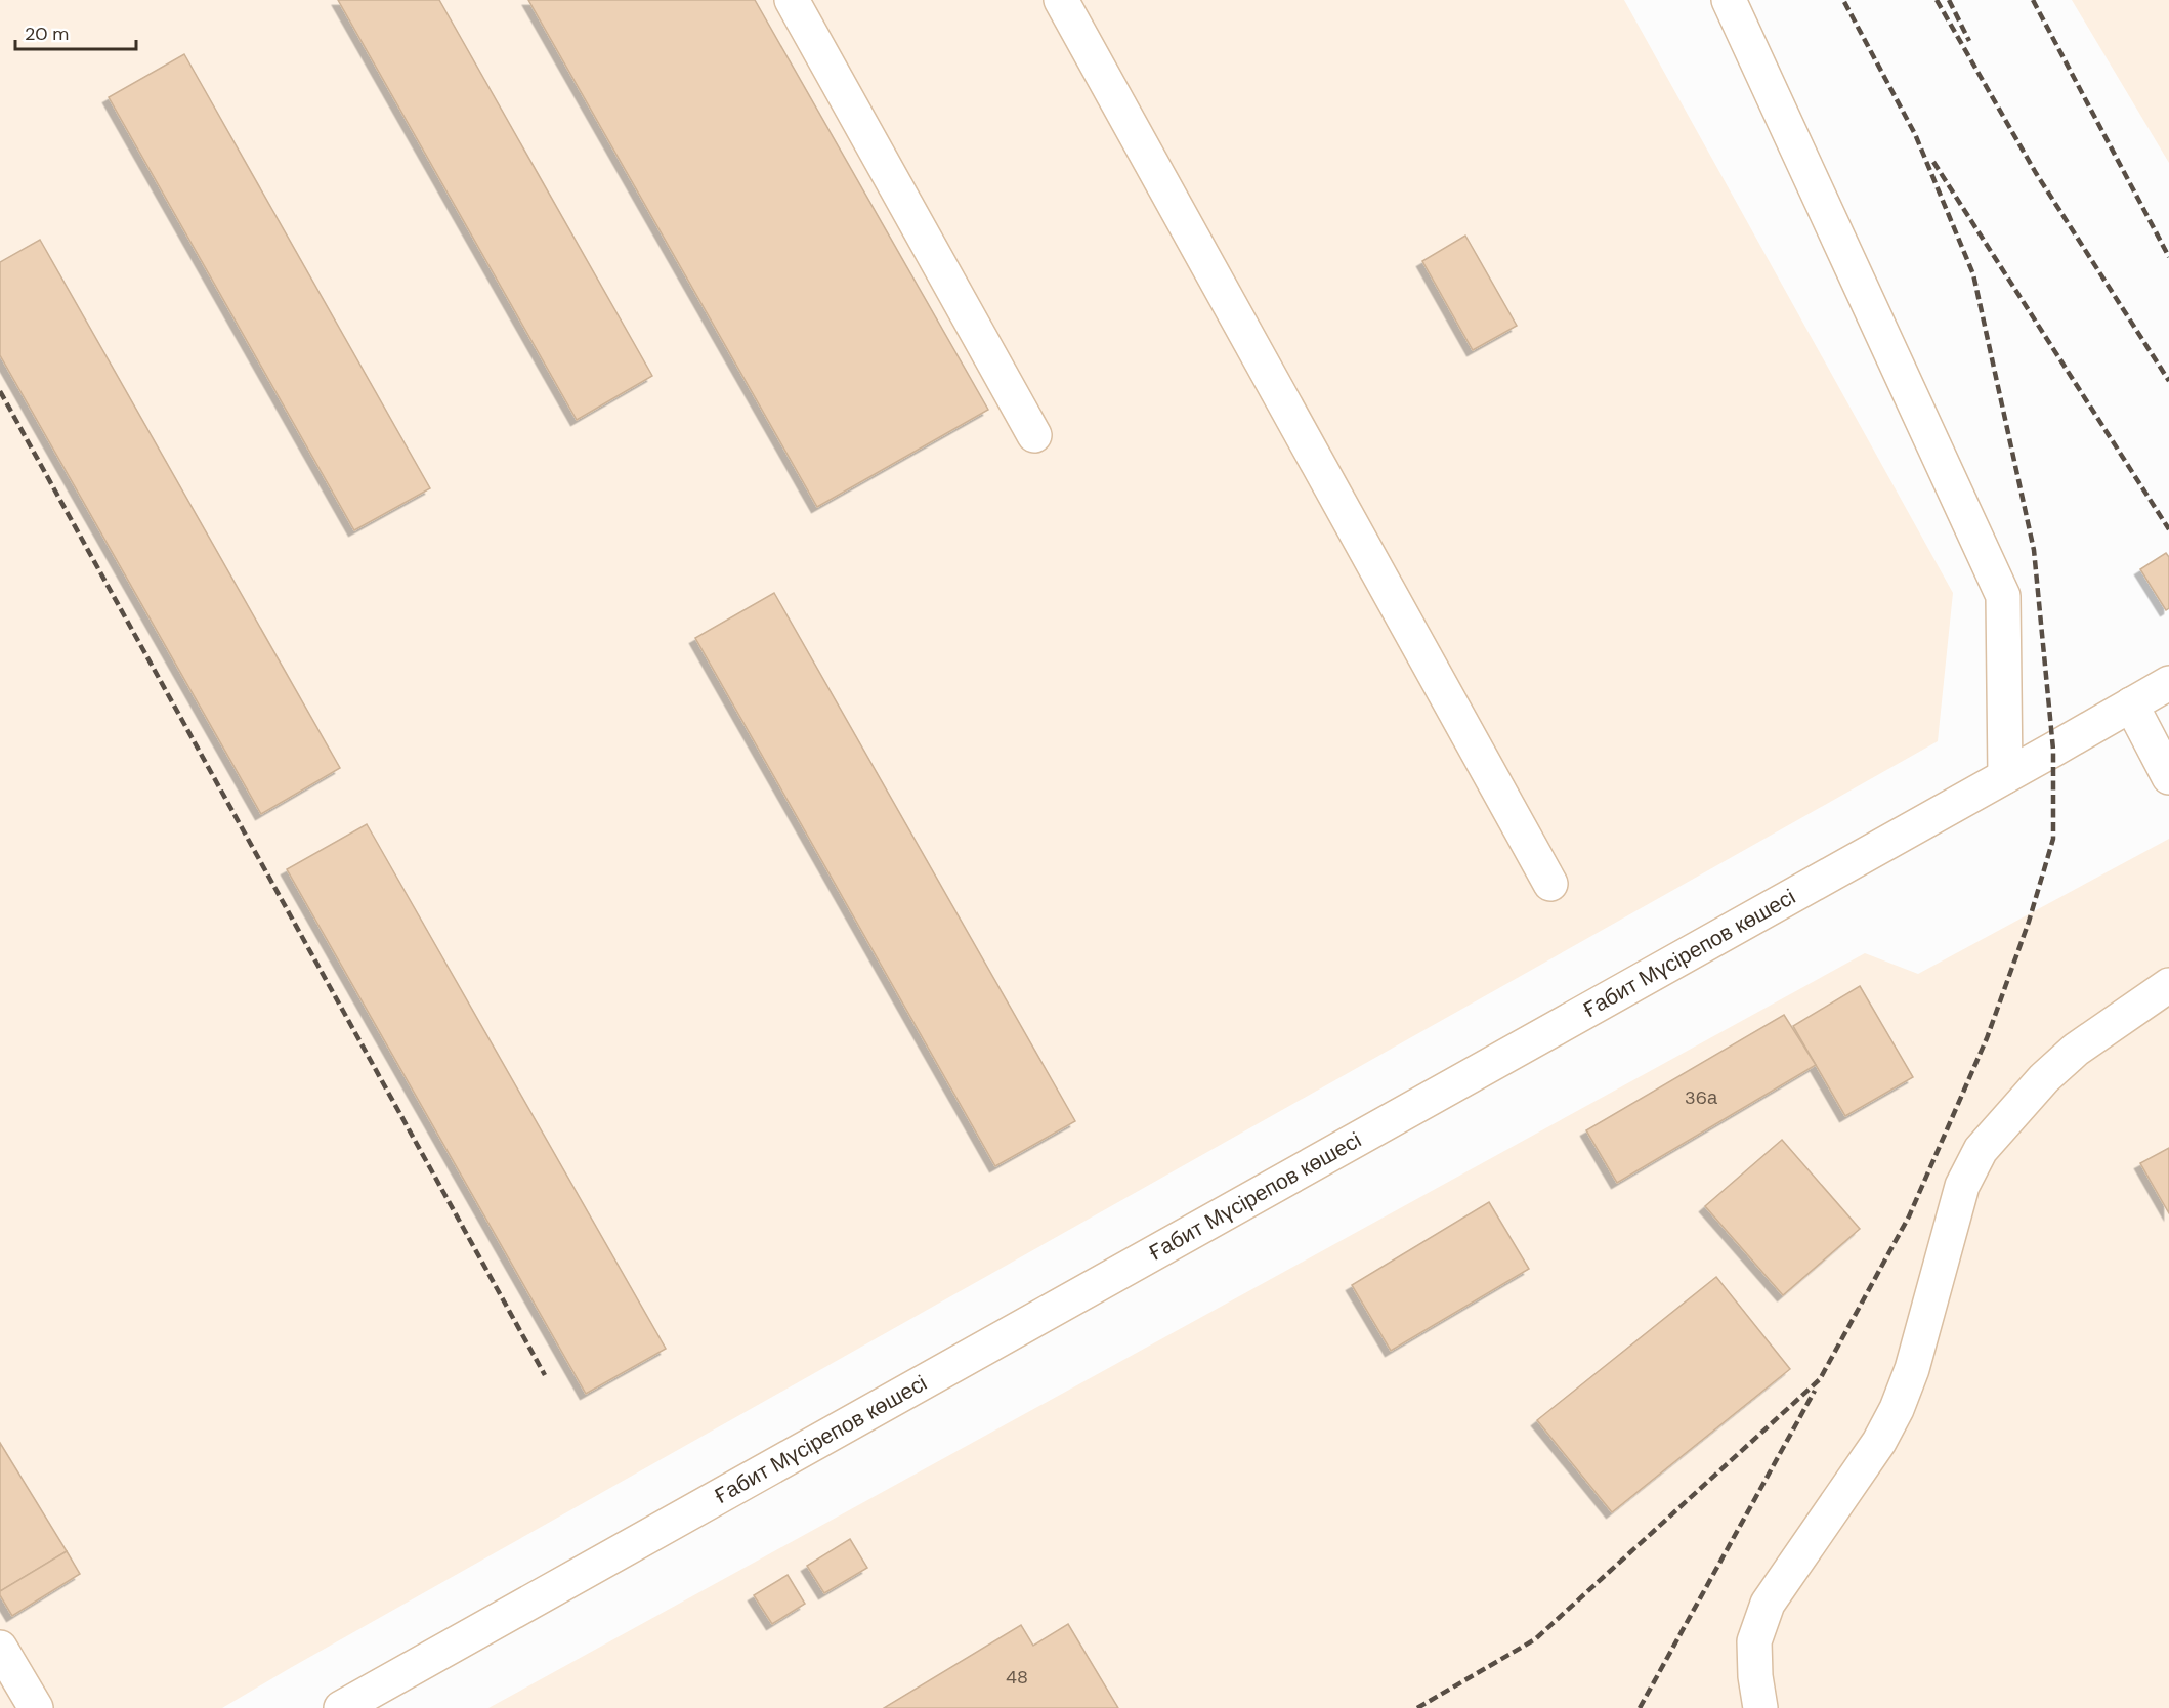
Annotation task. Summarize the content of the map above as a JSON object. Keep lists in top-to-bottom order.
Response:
{
  "streets": {
    "main road": ["Ғабит Мүсірепов көшесі"]
  },
  "house_numbers": ["36а", "48"],
  "scale_bar": "20 m"
}
